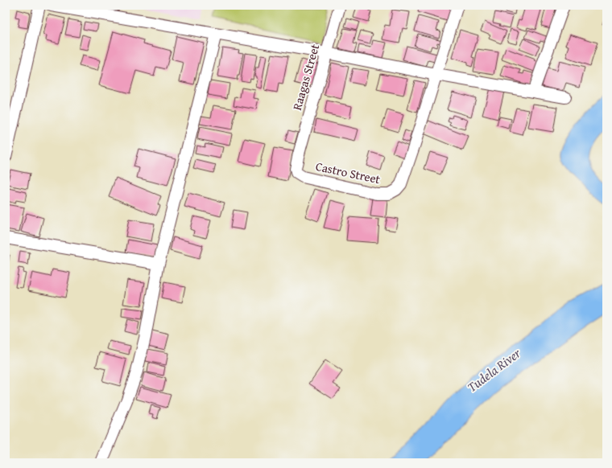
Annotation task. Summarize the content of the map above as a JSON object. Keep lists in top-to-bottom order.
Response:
{
  "streets": {
    "street": ["Raagas Street", "Castro Street"]
  },
  "crossings": [
    ["Raagas Street", "Castro Street"]
  ],
  "water": ["Tudela River"]
}
